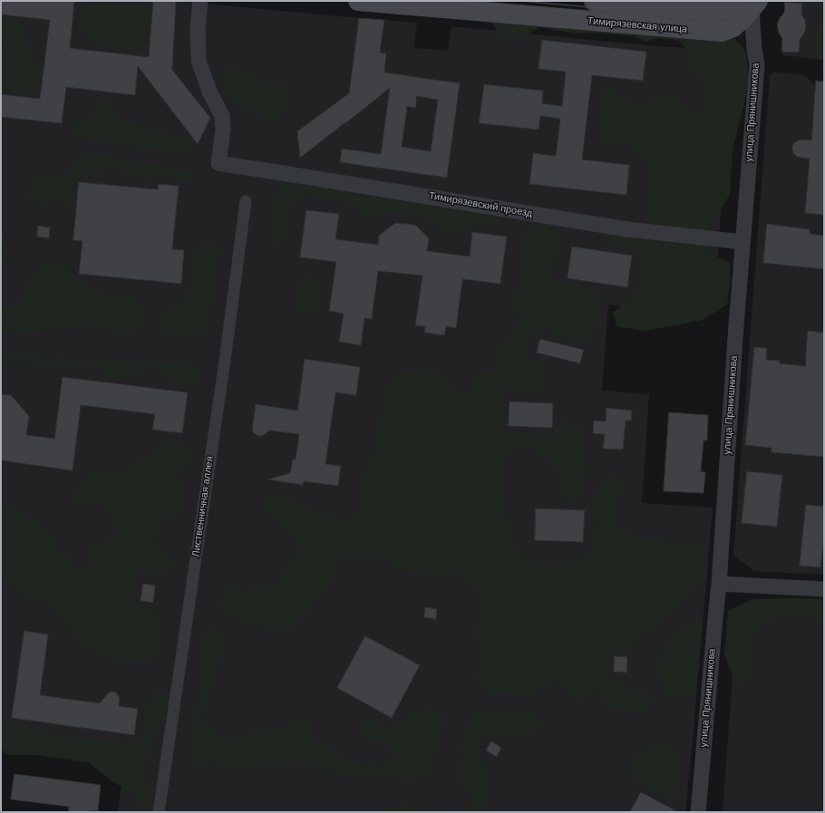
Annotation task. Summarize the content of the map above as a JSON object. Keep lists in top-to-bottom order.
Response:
{
  "streets": {
    "main road": ["Тимирязевская улица"],
    "street": ["улица Прянишникова", "Тимирязевский проезд", "Лиственничная аллея"]
  },
  "crossings": [
    ["Тимирязевская улица", "улица Прянишникова"],
    ["улица Прянишникова", "Тимирязевский проезд"]
  ]
}
